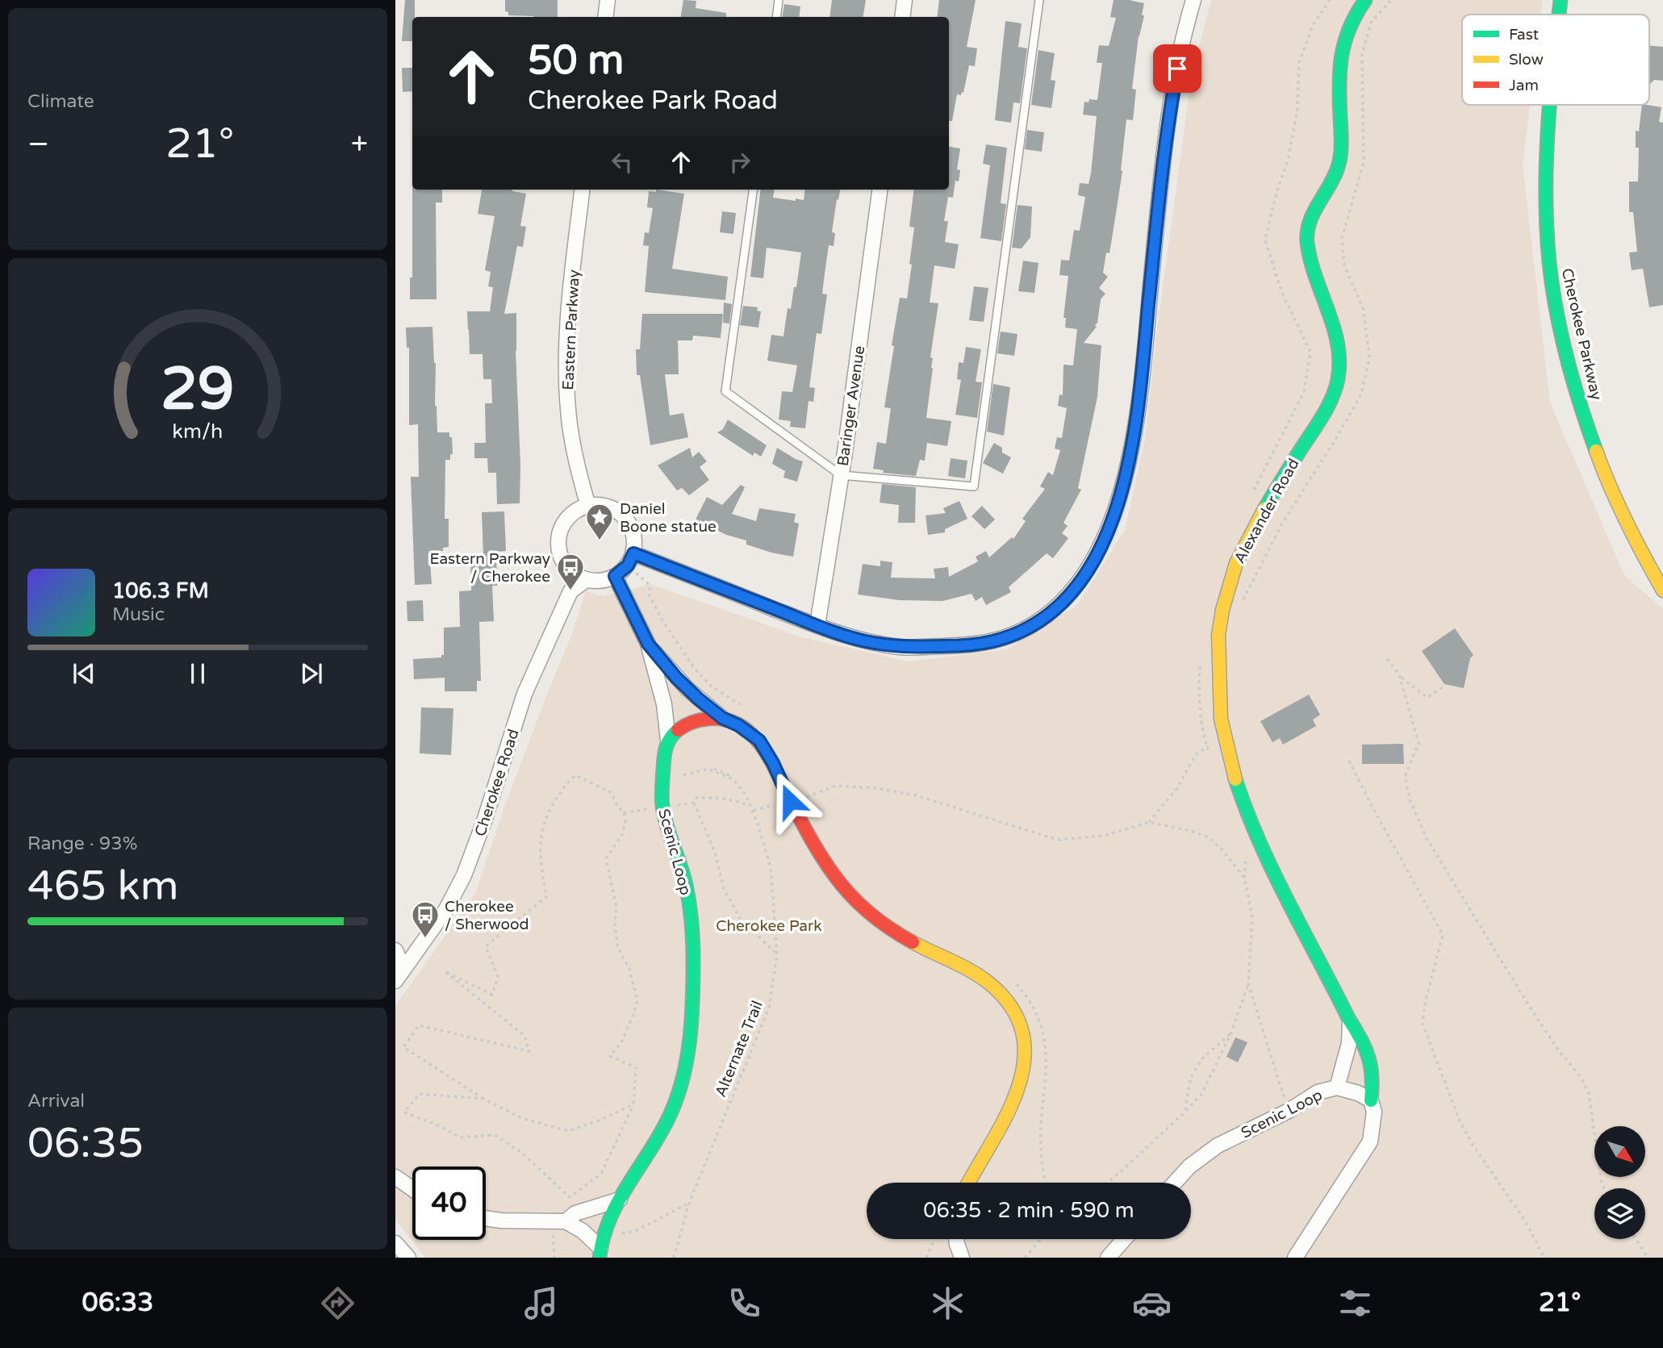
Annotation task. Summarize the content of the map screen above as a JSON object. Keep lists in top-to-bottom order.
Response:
{
  "streets": {
    "street": [
      "Eastern Parkway",
      "Cherokee Parkway",
      "Baringer Avenue",
      "Alexander Road",
      "Cherokee Road",
      "Scenic Loop"
    ],
    "path": ["Alternate Trail"]
  },
  "crossings": [
    ["Eastern Parkway", "Cherokee Road"],
    ["Alexander Road", "Scenic Loop"]
  ],
  "parks": ["Cherokee Park"],
  "places": {
    "place": ["Daniel Boone statue"],
    "bus stop": ["Eastern Parkway / Cherokee", "Cherokee / Sherwood"]
  },
  "legend": ["Fast", "Slow", "Jam"],
  "north": "bottom right",
  "page": {
    "tile": [
      "Climate",
      ["Range · 93%", "465 km"],
      ["Arrival", "06:35"]
    ],
    "turn": ["50 m", "Cherokee Park Road"],
    "heat": ["−", "21°", "+"],
    "song": ["106.3 FM", "Music"],
    "limit": "40",
    "trip": "06:35 · 2 min · 590 m",
    "tabs": ["06:33", "21°"],
    "gauge": ["29", "km/h"]
  }
}
